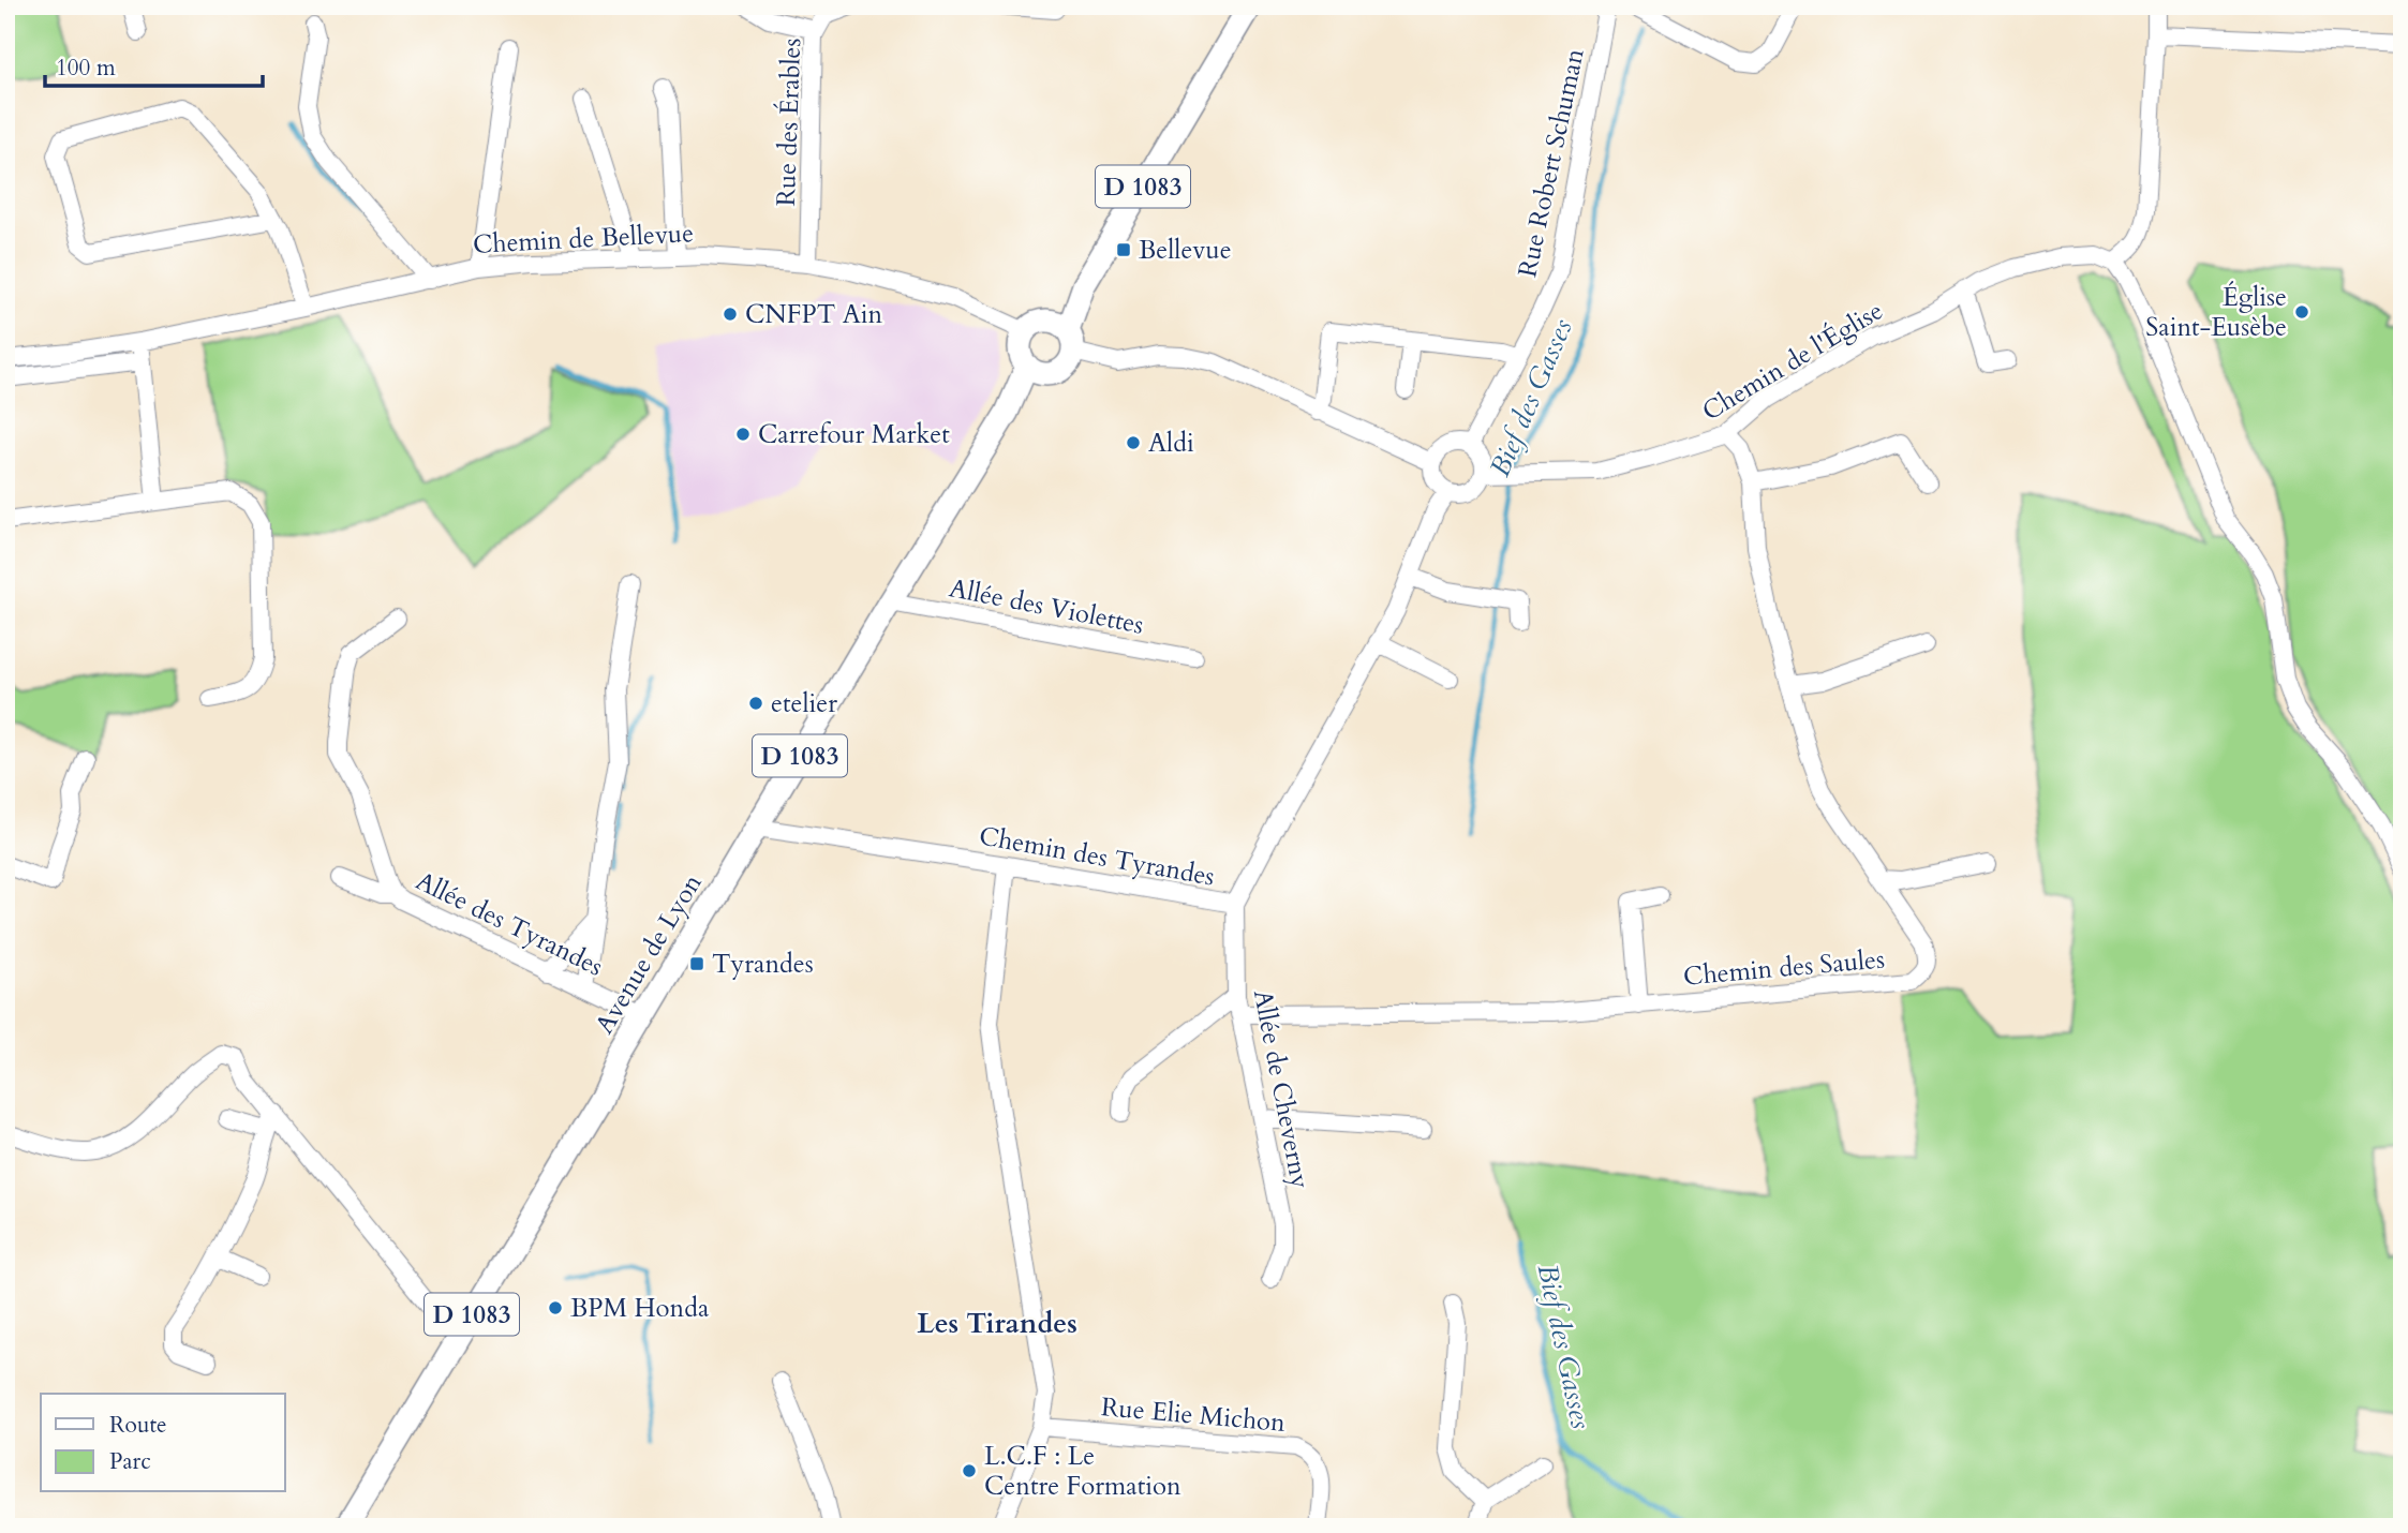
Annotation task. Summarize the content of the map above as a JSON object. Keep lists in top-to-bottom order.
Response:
{
  "streets": {
    "main road": ["D 1083", "Avenue de Lyon"],
    "street": [
      "Rue des Érables",
      "Rue Robert Schuman",
      "Chemin de Bellevue",
      "Chemin de l'Église",
      "Allée des Violettes",
      "Chemin des Tyrandes",
      "Allée des Tyrandes",
      "Chemin des Saules",
      "Allée de Cheverny",
      "Rue Elie Michon"
    ]
  },
  "crossings": [
    ["Rue des Érables", "Chemin de Bellevue"],
    ["Rue Robert Schuman", "Chemin de l'Église"],
    ["Rue Robert Schuman", "Chemin des Tyrandes"],
    ["D 1083", "Chemin de Bellevue"],
    ["D 1083", "Avenue de Lyon"],
    ["Chemin de Bellevue", "Avenue de Lyon"],
    ["Chemin de l'Église", "Chemin des Tyrandes"],
    ["Chemin de l'Église", "Chemin des Saules"],
    ["Allée des Violettes", "Avenue de Lyon"],
    ["Chemin des Tyrandes", "Avenue de Lyon"],
    ["Chemin des Tyrandes", "Allée de Cheverny"],
    ["Allée des Tyrandes", "Avenue de Lyon"],
    ["Chemin des Saules", "Allée de Cheverny"]
  ],
  "districts": ["Les Tirandes"],
  "water": ["Bief des Gasses"],
  "places": {
    "transit": ["Bellevue", "Tyrandes"],
    "other": [
      "Église Saint-Eusèbe",
      "CNFPT Ain",
      "Carrefour Market",
      "Aldi",
      "etelier",
      "BPM Honda",
      "L.C.F : Le Centre Formation"
    ]
  },
  "legend": ["Route", "Parc"],
  "scale_bar": "100 m"
}
